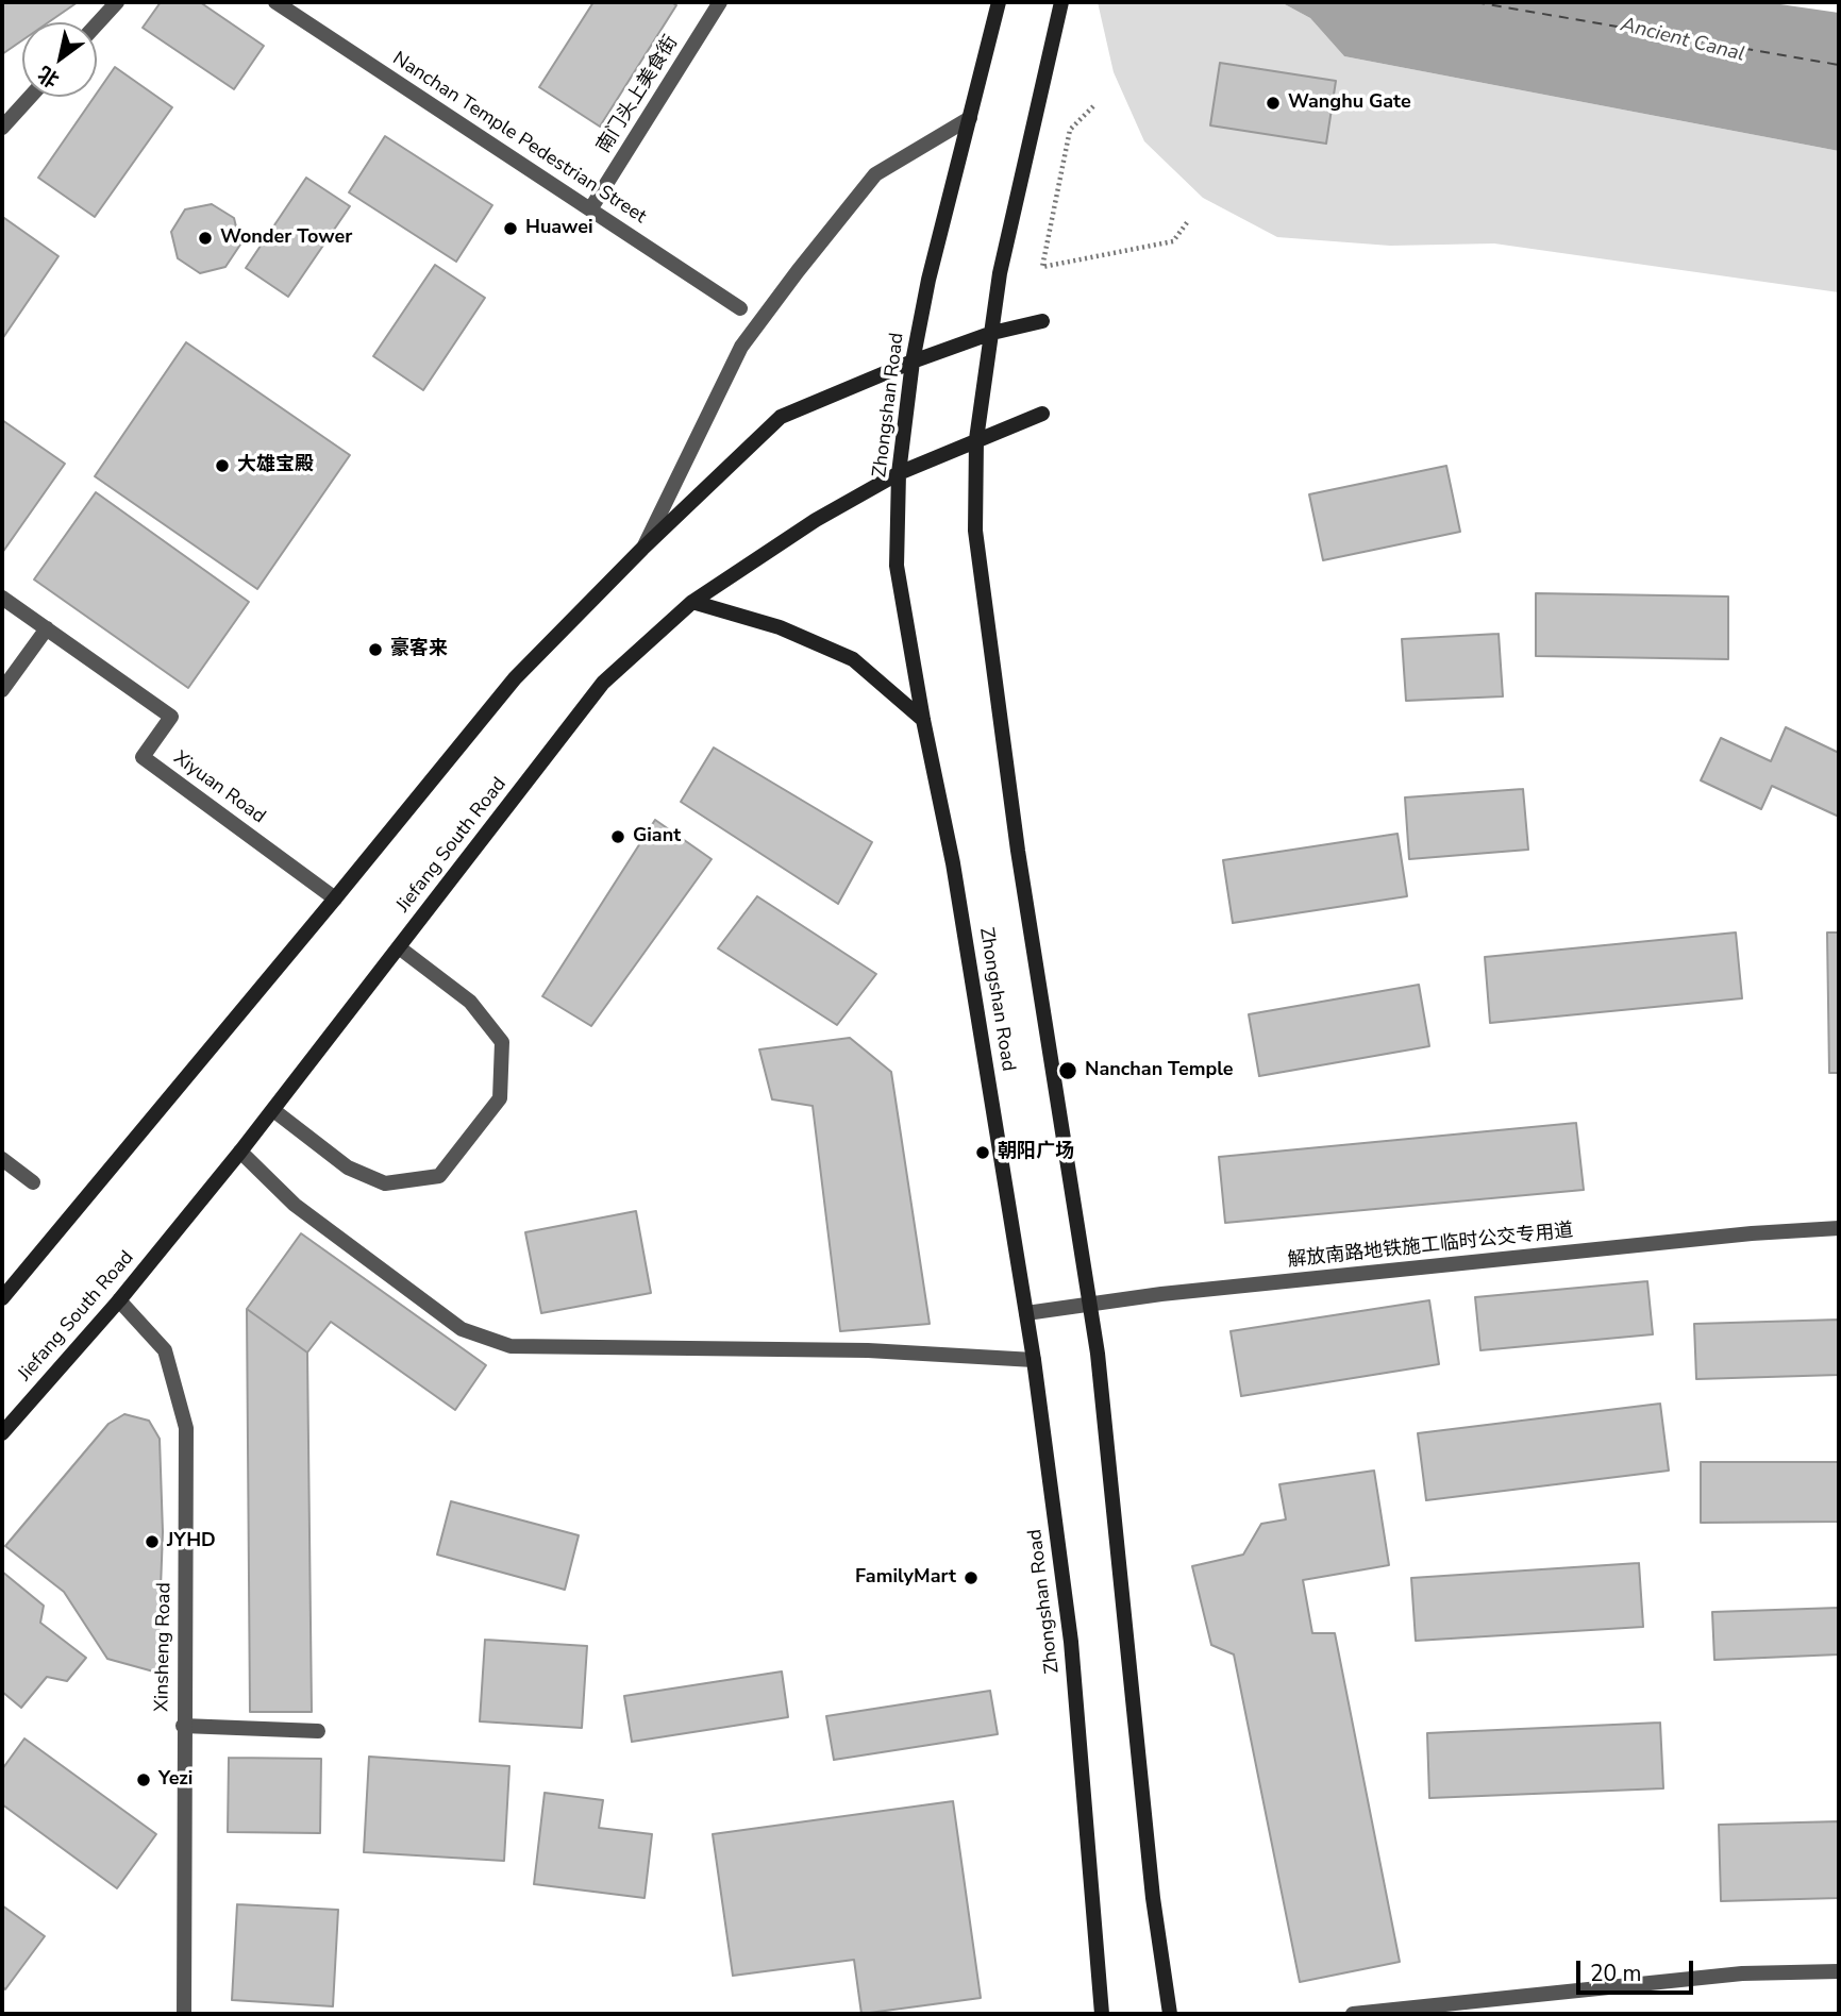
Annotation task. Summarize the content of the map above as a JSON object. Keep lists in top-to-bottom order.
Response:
{
  "streets": {
    "main road": ["Zhongshan Road", "Jiefang South Road"],
    "street": [
      "南门头上美食街",
      "Nanchan Temple Pedestrian Street",
      "Xiyuan Road",
      "解放南路地铁施工临时公交专用道",
      "Xinsheng Road"
    ]
  },
  "crossings": [
    ["南门头上美食街", "Nanchan Temple Pedestrian Street"],
    ["Zhongshan Road", "Jiefang South Road"],
    ["Zhongshan Road", "解放南路地铁施工临时公交专用道"],
    ["Jiefang South Road", "Xinsheng Road"]
  ],
  "water": ["Ancient Canal"],
  "places": [
    "Wanghu Gate",
    "Huawei",
    "Wonder Tower",
    "大雄宝殿",
    "豪客来",
    "Giant",
    "Nanchan Temple",
    "朝阳广场",
    "JYHD",
    "FamilyMart",
    "Yezi"
  ],
  "scale_bar": "20 m",
  "north": "bottom left"
}
